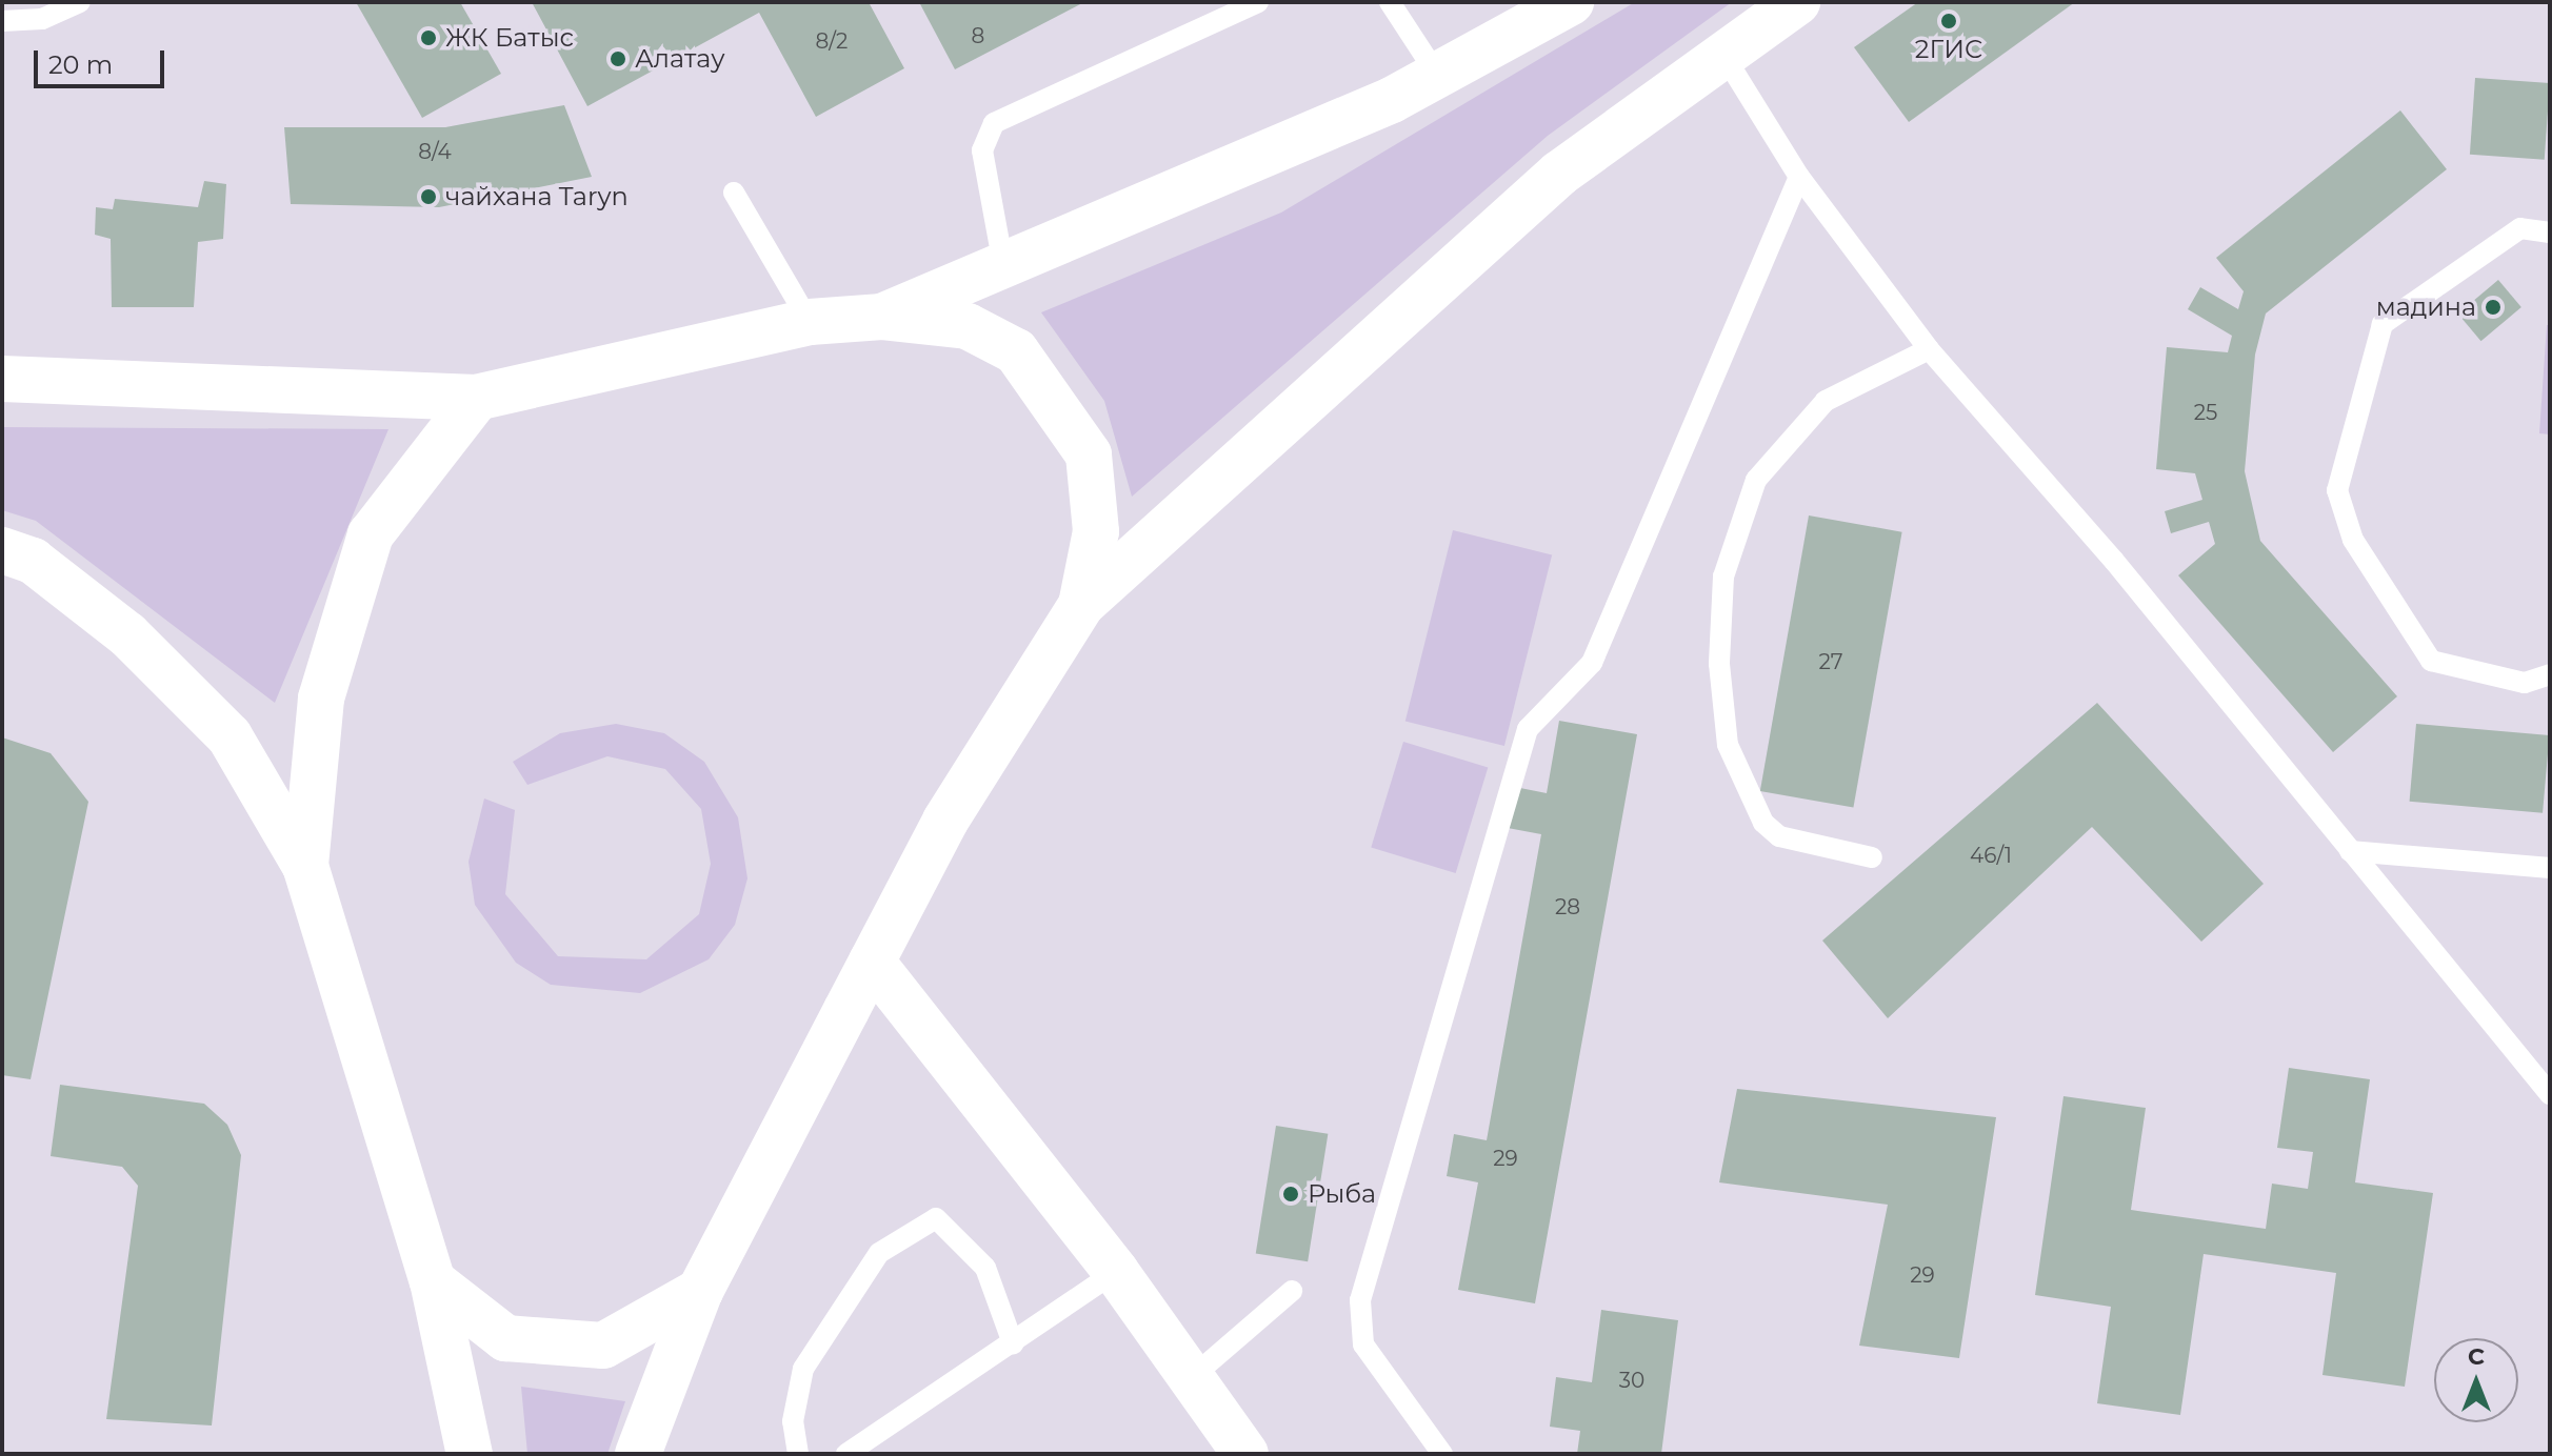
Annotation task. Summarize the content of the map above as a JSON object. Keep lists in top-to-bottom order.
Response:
{
  "places": [
    "2ГИС",
    "ЖК Батыс",
    "Алатау",
    "чайхана Taryn",
    "мадина",
    "Рыба"
  ],
  "house_numbers": [
    "8",
    "8/2",
    "8/4",
    "25",
    "27",
    "46/1",
    "28",
    "29",
    "29",
    "30"
  ],
  "scale_bar": "20 m",
  "north": "top"
}
